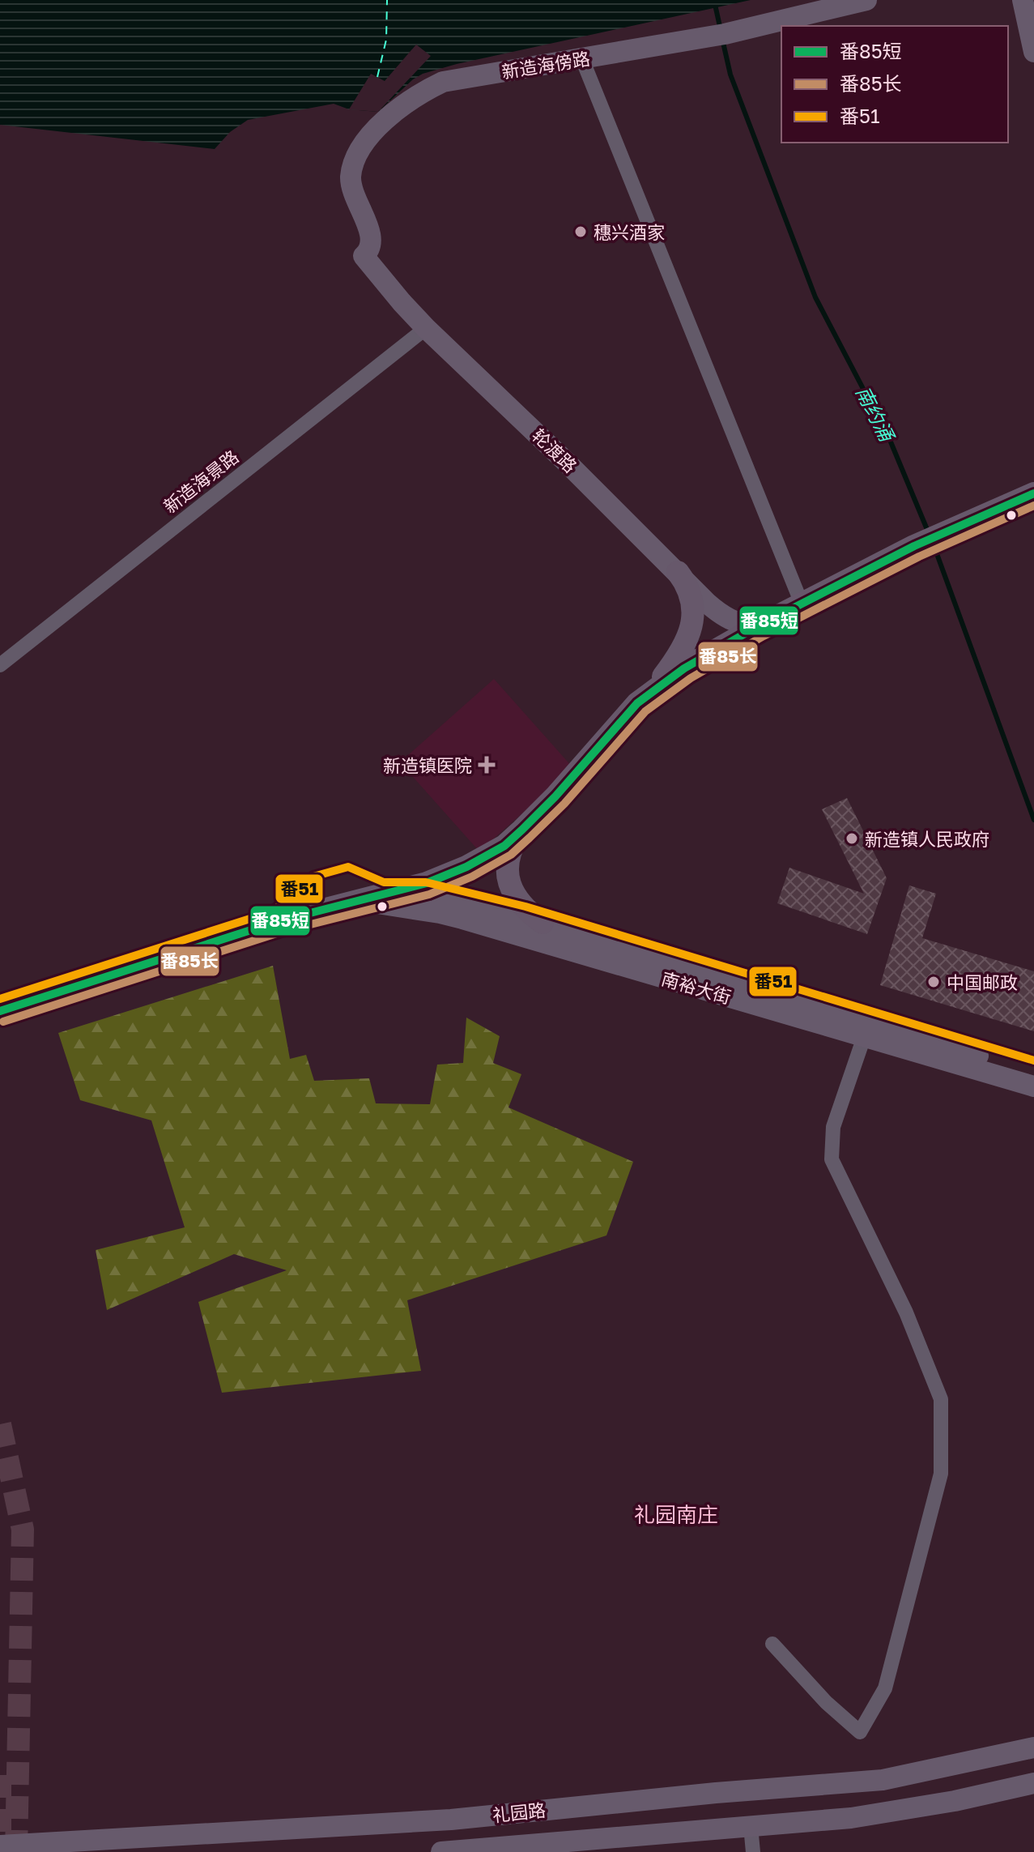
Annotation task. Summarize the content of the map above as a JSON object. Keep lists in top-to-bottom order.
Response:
{
  "streets": {
    "street": [
      "新造海傍路",
      "轮渡路",
      "新造海景路",
      "南裕大街",
      "礼园路"
    ]
  },
  "crossings": [
    ["新造海傍路", "轮渡路"],
    ["轮渡路", "新造海景路"]
  ],
  "districts": ["礼园南庄"],
  "water": ["南约涌"],
  "places": {
    "other": ["穗兴酒家", "新造镇人民政府", "中国邮政"],
    "health": ["新造镇医院"]
  },
  "lines": ["transit line 番85短", "transit line 番85长", "transit line 番51"],
  "legend": ["番85短", "番85长", "番51"]
}
